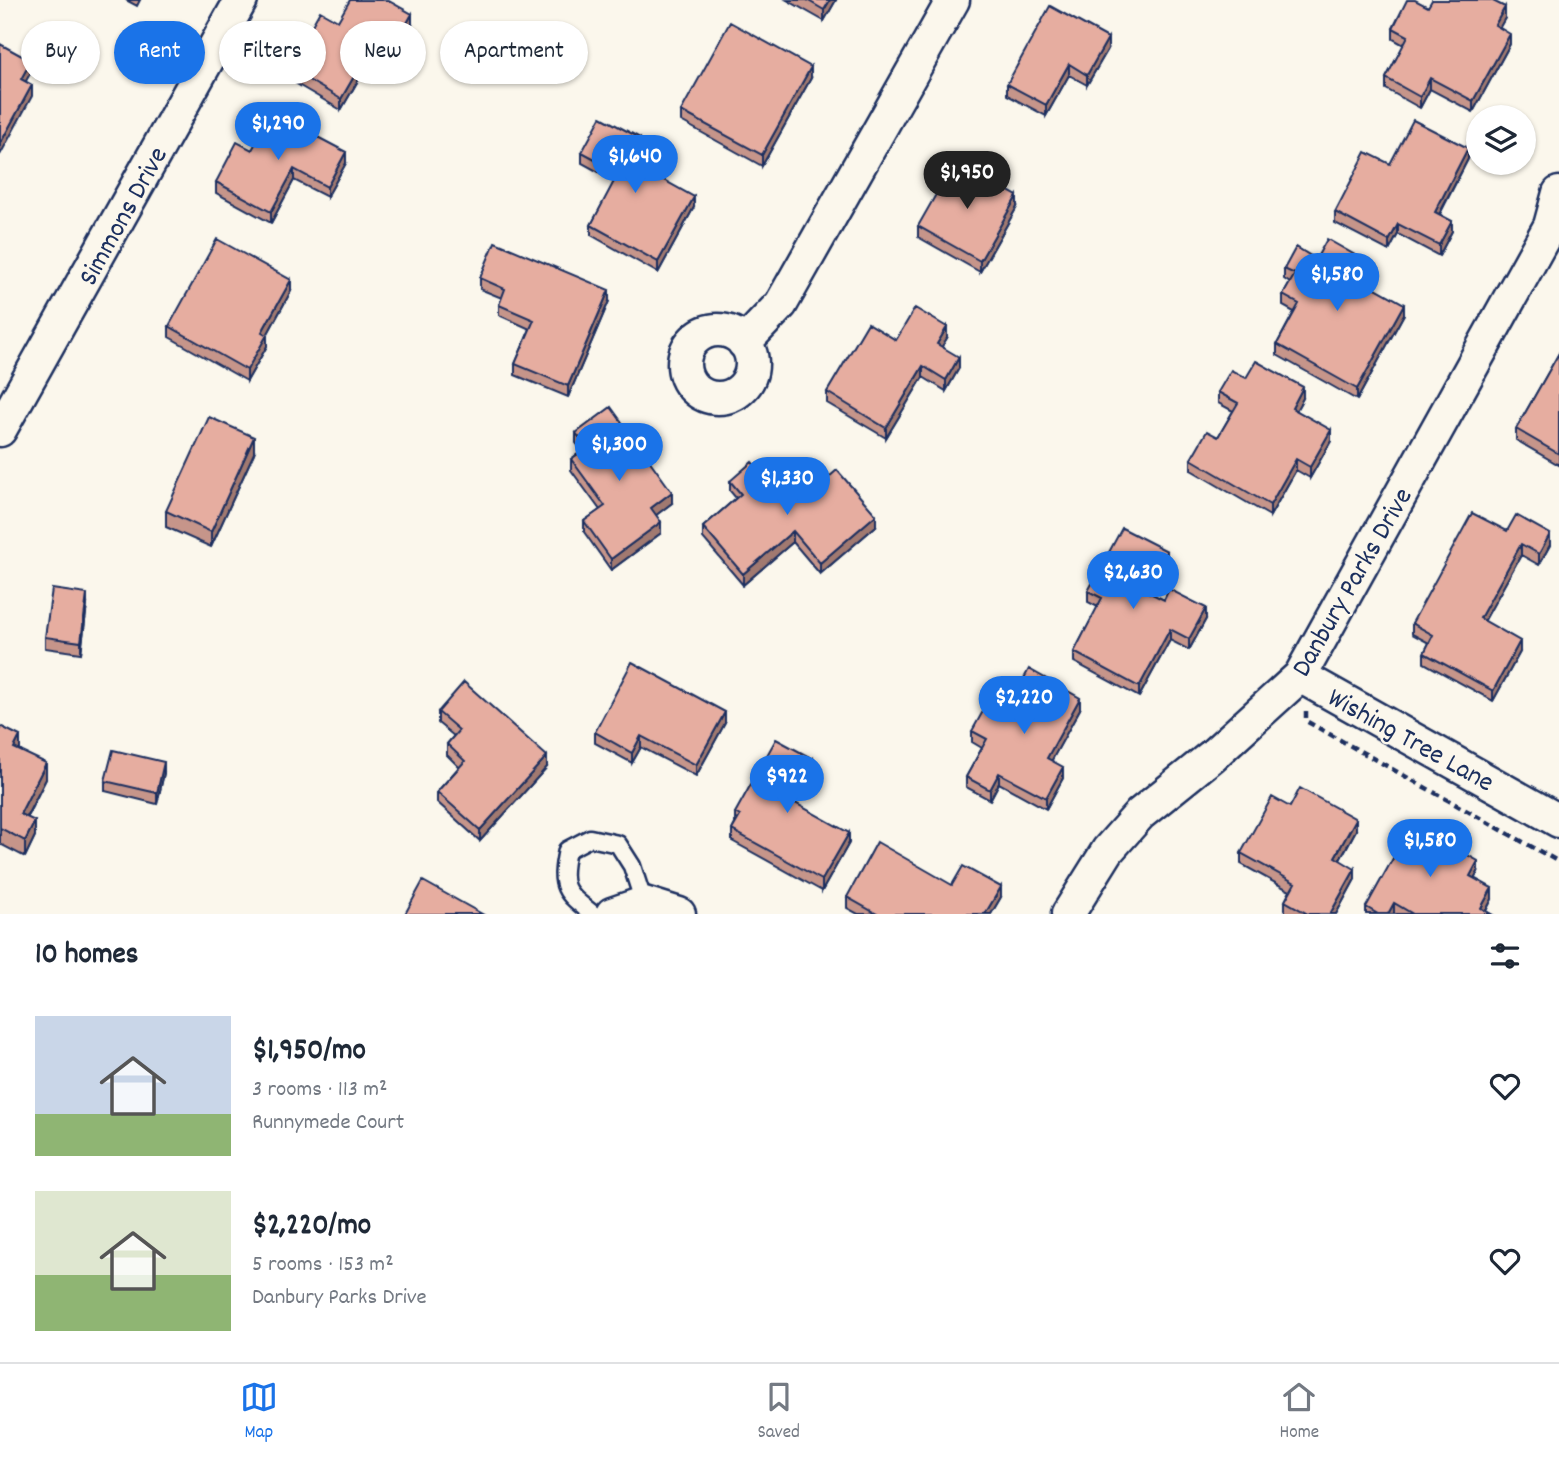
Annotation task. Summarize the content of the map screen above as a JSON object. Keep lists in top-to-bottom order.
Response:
{
  "streets": {
    "street": ["Simmons Drive", "Danbury Parks Drive", "Wishing Tree Lane"]
  },
  "crossings": [
    ["Danbury Parks Drive", "Wishing Tree Lane"]
  ],
  "page": {
    "chip": [
      "Buy",
      "Rent",
      "Filters",
      "New",
      "Apartment"
    ],
    "price": [
      "$1,290",
      "$1,640",
      "$1,950",
      "$1,580",
      "$1,300",
      "$1,330",
      "$2,630",
      "$2,220",
      "$922",
      "$1,580"
    ],
    "heading": "10 homes",
    "list": [
      {
        "name": "$1,950/mo",
        "note": "3 rooms · 113 m² · Runnymede Court"
      },
      {
        "name": "$2,220/mo",
        "note": "5 rooms · 153 m² · Danbury Parks Drive"
      }
    ],
    "tabs": ["Map", "Saved", "Home"]
  }
}
